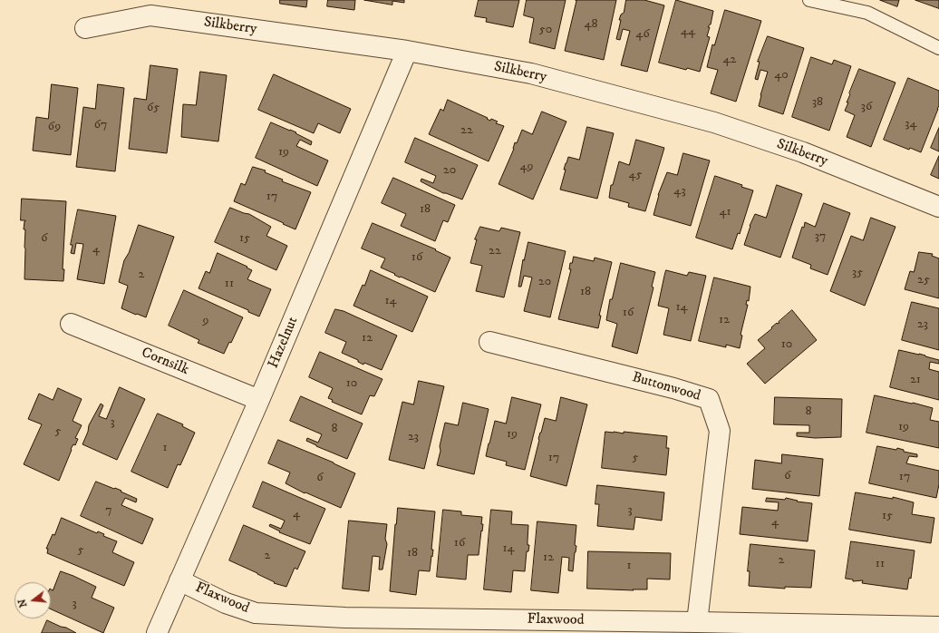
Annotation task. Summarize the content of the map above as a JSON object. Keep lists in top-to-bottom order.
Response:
{
  "streets": {
    "street": [
      "Silkberry",
      "Hazelnut",
      "Cornsilk",
      "Buttonwood",
      "Flaxwood"
    ]
  },
  "crossings": [
    ["Silkberry", "Hazelnut"],
    ["Hazelnut", "Cornsilk"],
    ["Hazelnut", "Flaxwood"],
    ["Buttonwood", "Flaxwood"]
  ],
  "house_numbers": [
    "48",
    "50",
    "44",
    "46",
    "42",
    "40",
    "38",
    "36",
    "65",
    "34",
    "67",
    "69",
    "22",
    "19",
    "49",
    "20",
    "45",
    "43",
    "17",
    "18",
    "41",
    "37",
    "6",
    "15",
    "4",
    "22",
    "16",
    "35",
    "2",
    "25",
    "20",
    "11",
    "18",
    "14",
    "14",
    "16",
    "12",
    "9",
    "23",
    "12",
    "10",
    "21",
    "10",
    "8",
    "3",
    "19",
    "8",
    "5",
    "19",
    "23",
    "1",
    "17",
    "5",
    "6",
    "17",
    "6",
    "7",
    "3",
    "4",
    "15",
    "4",
    "16",
    "14",
    "5",
    "18",
    "2",
    "12",
    "2",
    "11",
    "1",
    "3"
  ],
  "north": "left"
}
